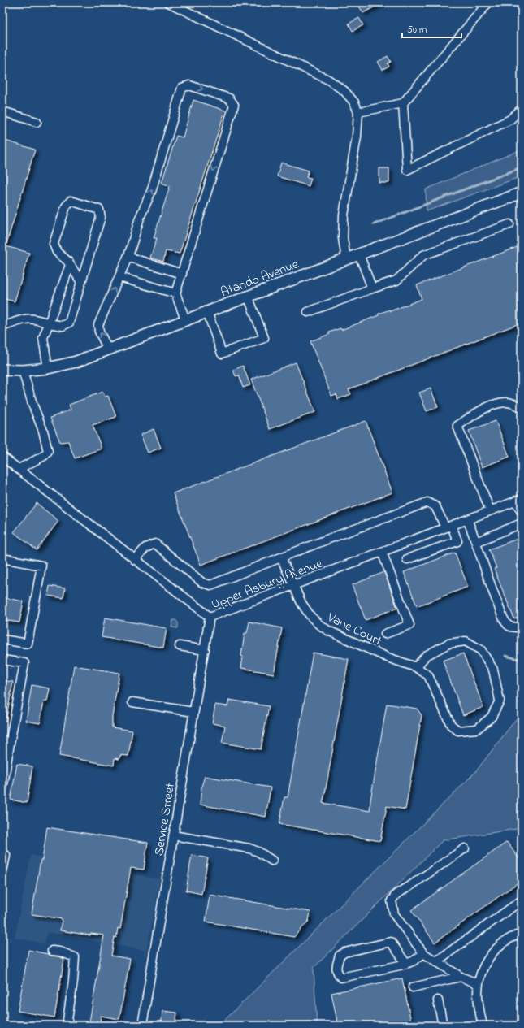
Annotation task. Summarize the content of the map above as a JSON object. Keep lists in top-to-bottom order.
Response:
{
  "streets": {
    "main road": ["Atando Avenue"],
    "street": ["Upper Asbury Avenue", "Vane Court", "Service Street"]
  },
  "crossings": [
    ["Upper Asbury Avenue", "Vane Court"],
    ["Upper Asbury Avenue", "Service Street"]
  ],
  "scale_bar": "50 m"
}
